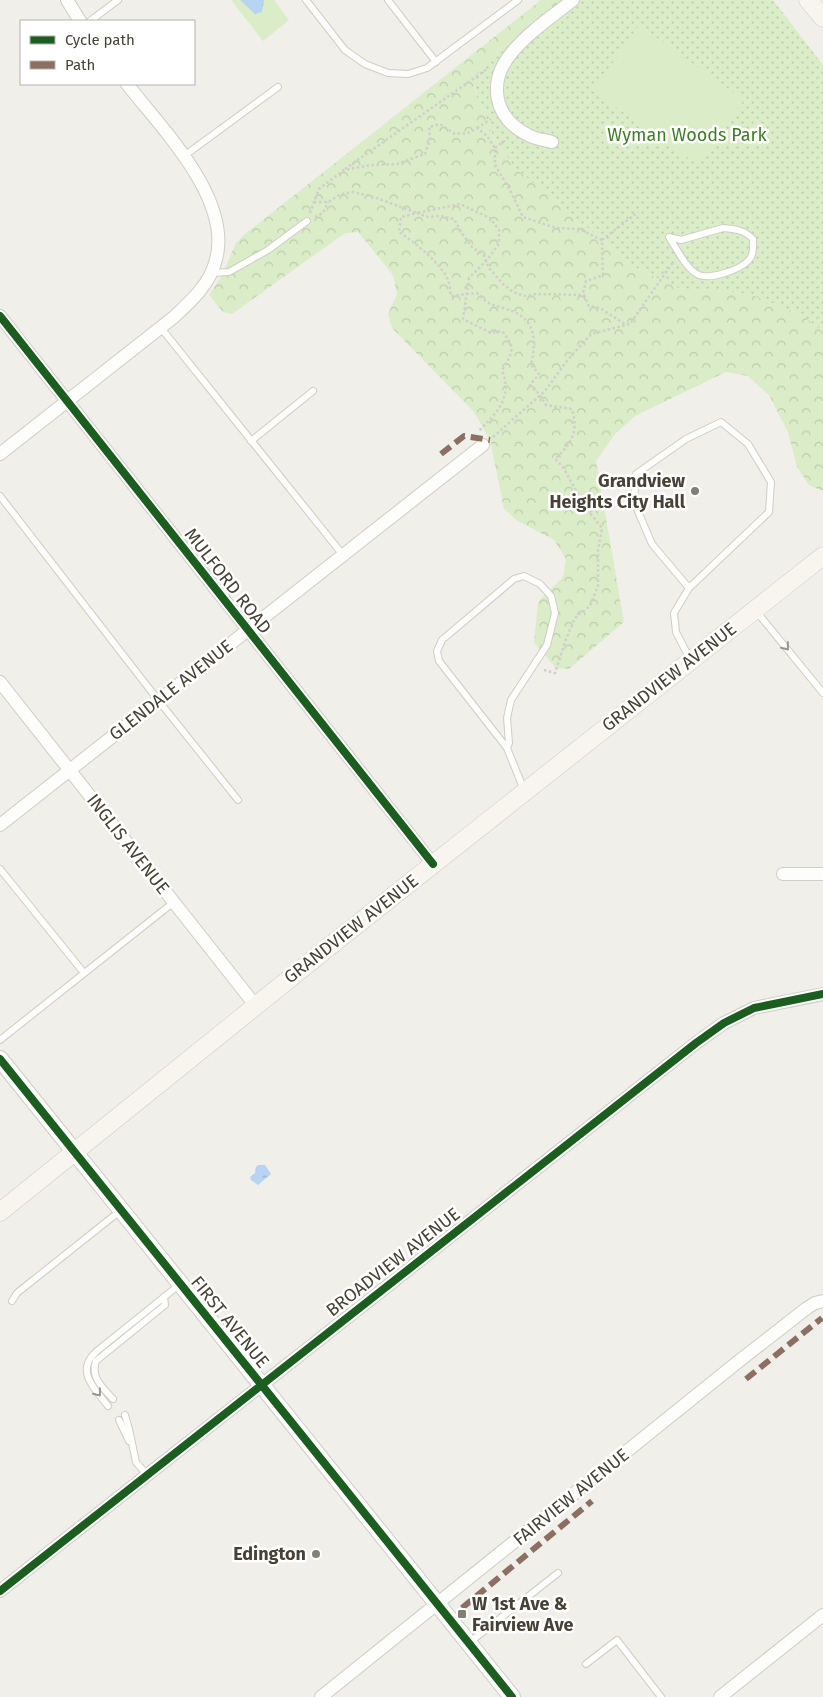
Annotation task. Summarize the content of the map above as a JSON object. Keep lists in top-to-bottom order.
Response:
{
  "streets": {
    "main road": ["GRANDVIEW AVENUE"],
    "street": [
      "MULFORD ROAD",
      "GLENDALE AVENUE",
      "INGLIS AVENUE",
      "BROADVIEW AVENUE",
      "FIRST AVENUE",
      "FAIRVIEW AVENUE"
    ]
  },
  "crossings": [
    ["MULFORD ROAD", "GRANDVIEW AVENUE"],
    ["MULFORD ROAD", "GLENDALE AVENUE"],
    ["GRANDVIEW AVENUE", "INGLIS AVENUE"],
    ["GRANDVIEW AVENUE", "FIRST AVENUE"],
    ["GLENDALE AVENUE", "INGLIS AVENUE"],
    ["BROADVIEW AVENUE", "FIRST AVENUE"],
    ["FIRST AVENUE", "FAIRVIEW AVENUE"]
  ],
  "parks": ["Wyman Woods Park"],
  "places": {
    "other": ["Grandview Heights City Hall", "Edington"],
    "transit": ["W 1st Ave & Fairview Ave"]
  },
  "legend": ["Cycle path", "Path"]
}
